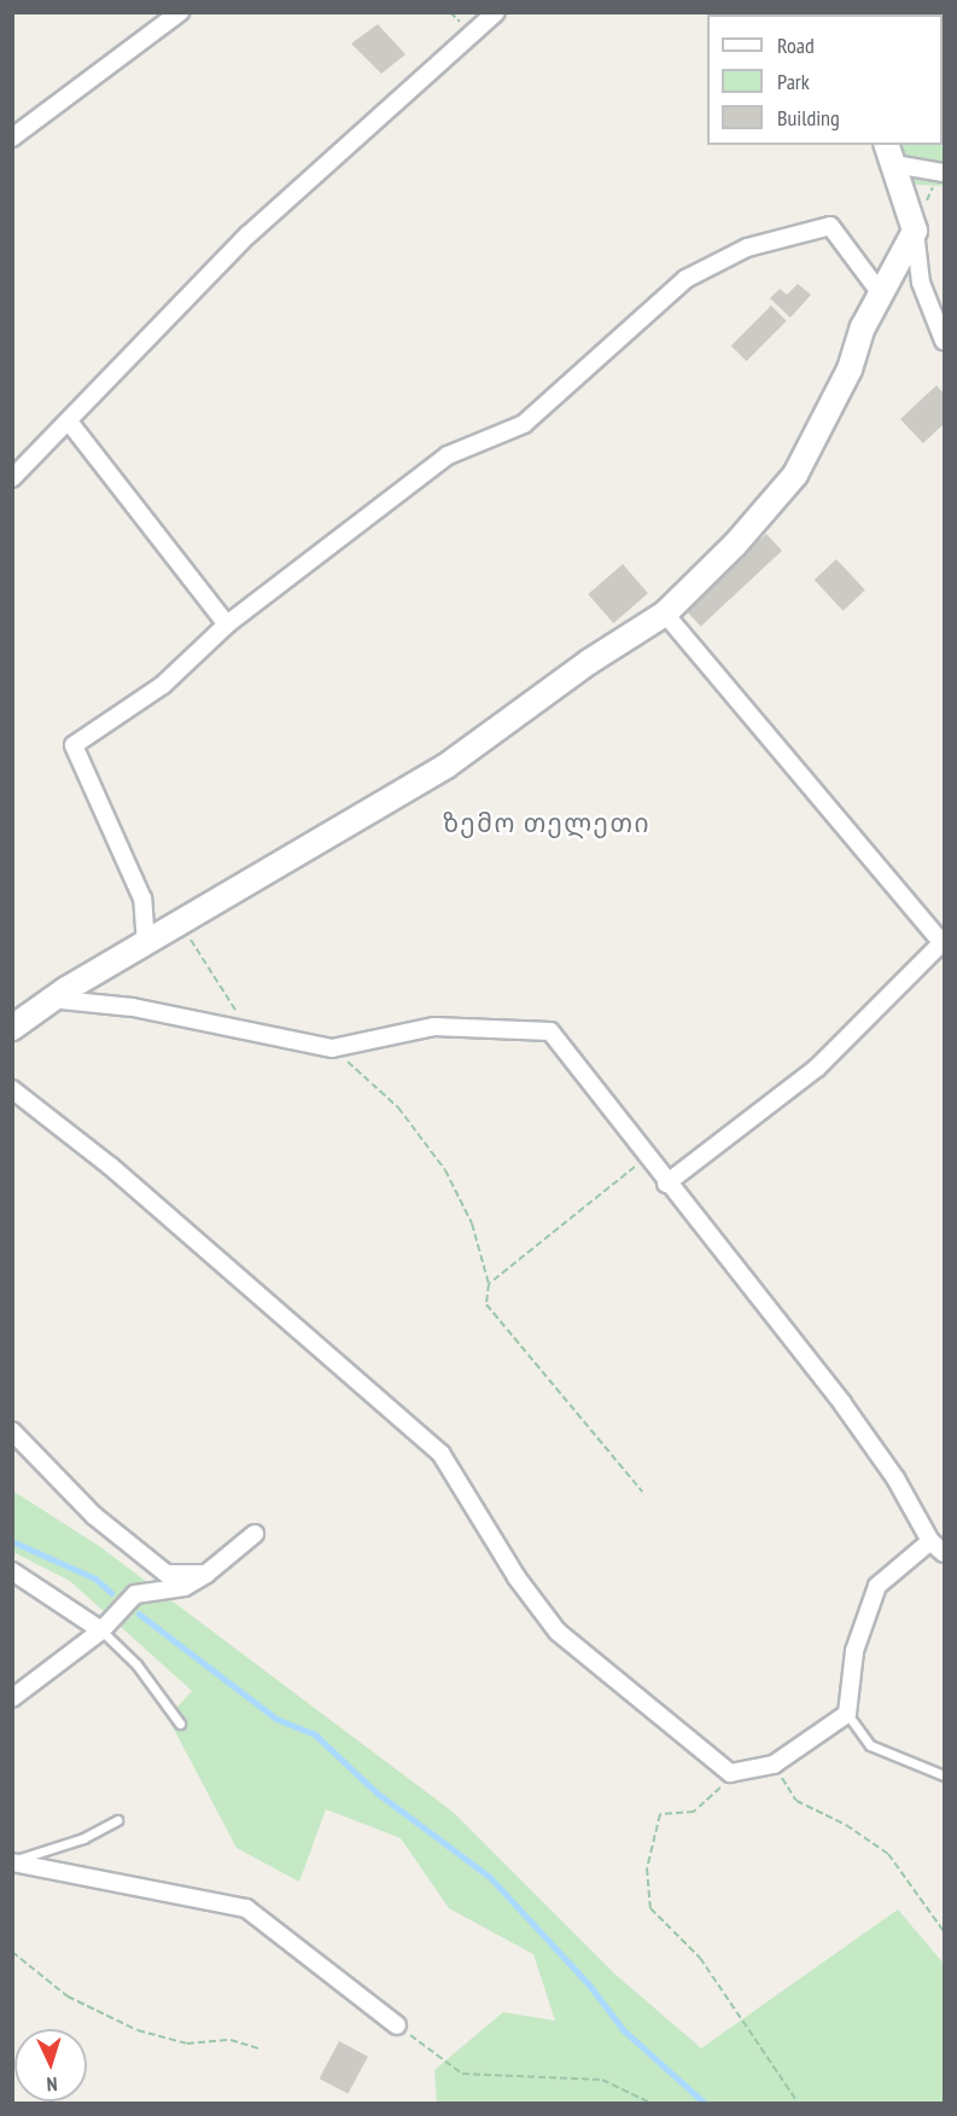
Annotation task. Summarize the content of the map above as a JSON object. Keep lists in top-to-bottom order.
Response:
{
  "districts": ["ზემო თელეთი"],
  "legend": ["Road", "Park", "Building"],
  "north": "bottom"
}
